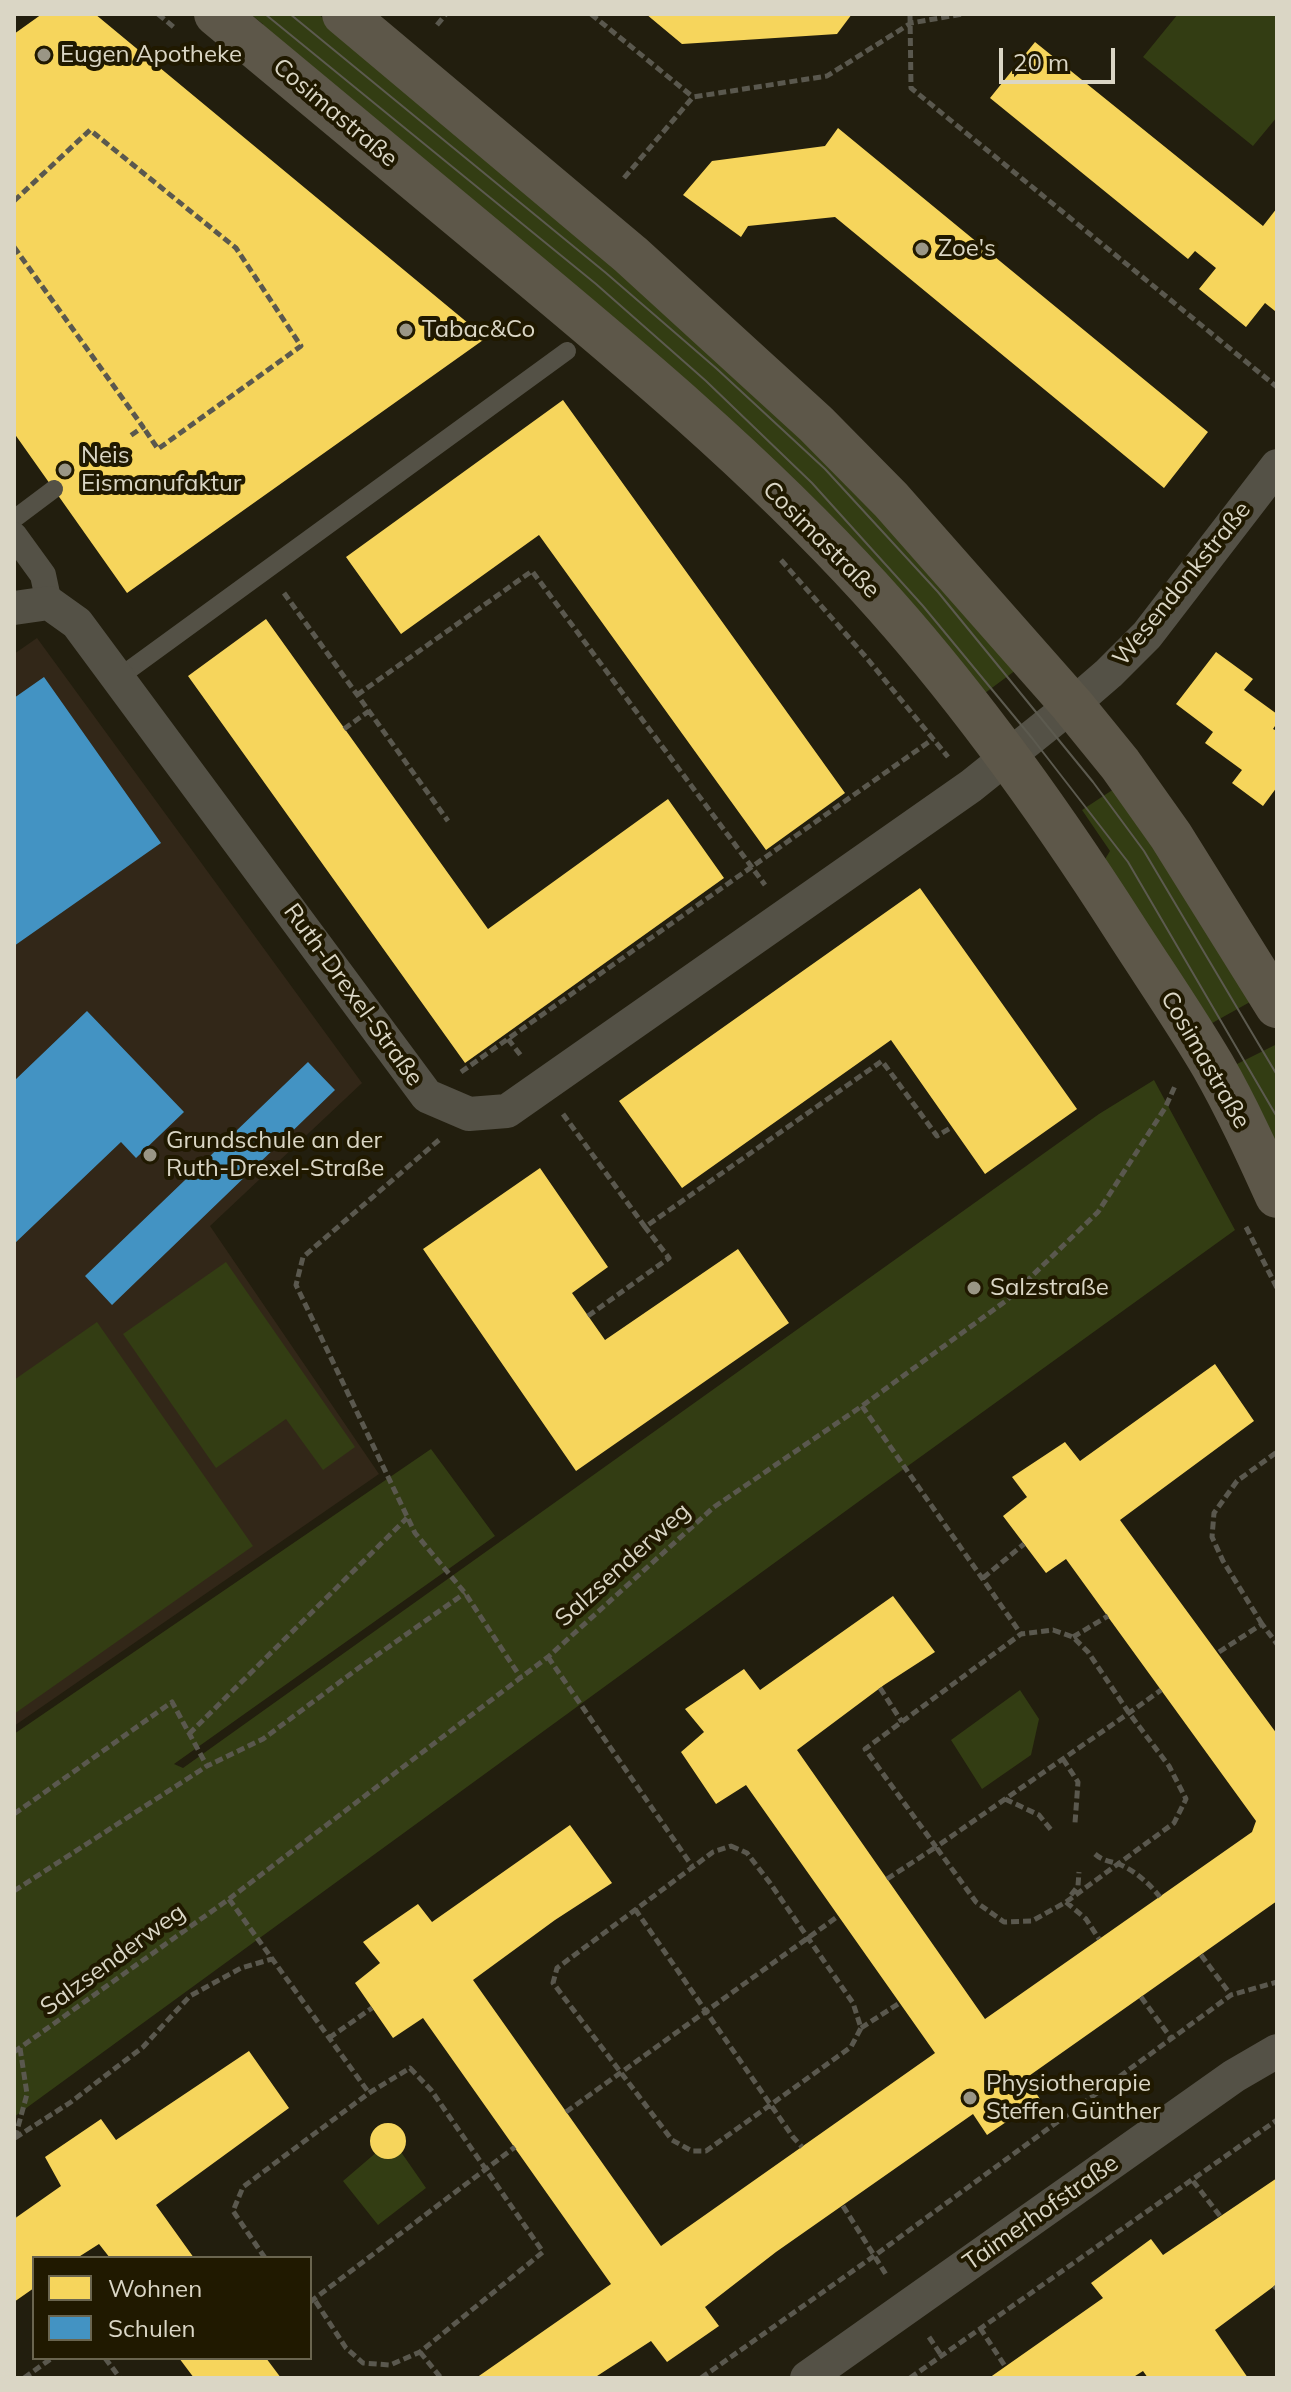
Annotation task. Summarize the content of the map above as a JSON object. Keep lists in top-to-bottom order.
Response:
{
  "streets": {
    "main road": ["Cosimastraße"],
    "street": ["Wesendonkstraße", "Ruth-Drexel-Straße", "Taimerhofstraße"],
    "path": ["Salzsenderweg"]
  },
  "crossings": [
    ["Cosimastraße", "Wesendonkstraße"],
    ["Cosimastraße", "Ruth-Drexel-Straße"],
    ["Wesendonkstraße", "Ruth-Drexel-Straße"]
  ],
  "places": [
    "Eugen Apotheke",
    "Zoe's",
    "Tabac&Co",
    "Neis Eismanufaktur",
    "Grundschule an der Ruth-Drexel-Straße",
    "Salzstraße",
    "Physiotherapie Steffen Günther"
  ],
  "legend": ["Wohnen", "Schulen"],
  "scale_bar": "20 m"
}
